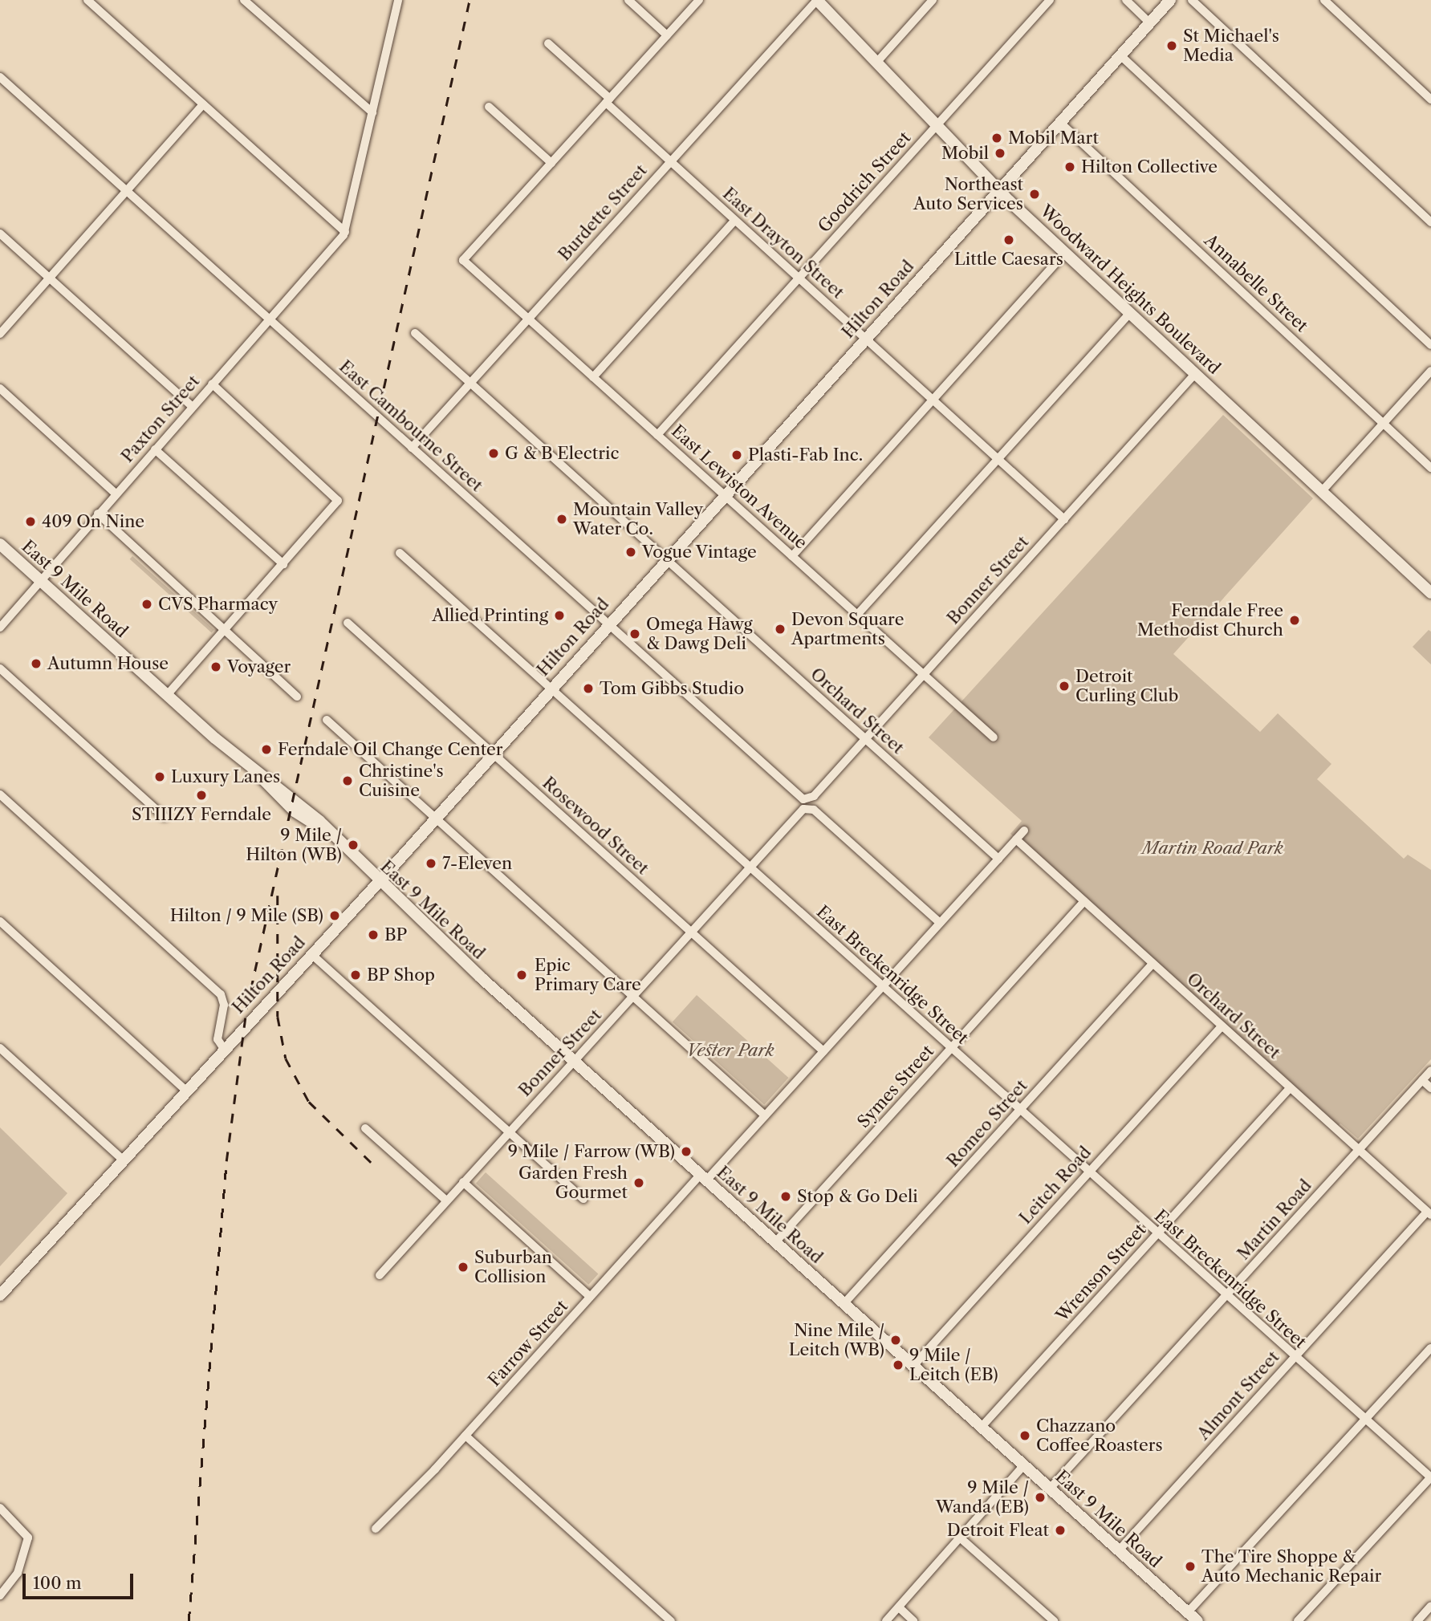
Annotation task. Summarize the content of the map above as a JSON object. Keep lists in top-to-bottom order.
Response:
{
  "streets": {
    "street": [
      "Goodrich Street",
      "Burdette Street",
      "East Drayton Street",
      "Annabelle Street",
      "Woodward Heights Boulevard",
      "Hilton Road",
      "Paxton Street",
      "East Cambourne Street",
      "East Lewiston Avenue",
      "Bonner Street",
      "East 9 Mile Road",
      "Orchard Street",
      "Rosewood Street",
      "East Breckenridge Street",
      "Symes Street",
      "Romeo Street",
      "Leitch Road",
      "Martin Road",
      "Wrenson Street",
      "Farrow Street",
      "Almont Street"
    ]
  },
  "crossings": [
    ["Goodrich Street", "East Drayton Street"],
    ["Goodrich Street", "Woodward Heights Boulevard"],
    ["Goodrich Street", "East Lewiston Avenue"],
    ["Burdette Street", "East Drayton Street"],
    ["Burdette Street", "Woodward Heights Boulevard"],
    ["Burdette Street", "East Cambourne Street"],
    ["Burdette Street", "East Lewiston Avenue"],
    ["Burdette Street", "Orchard Street"],
    ["East Drayton Street", "Hilton Road"],
    ["East Drayton Street", "Bonner Street"],
    ["Annabelle Street", "Hilton Road"],
    ["Woodward Heights Boulevard", "Hilton Road"],
    ["Woodward Heights Boulevard", "Bonner Street"],
    ["Hilton Road", "East Cambourne Street"],
    ["Hilton Road", "East Lewiston Avenue"],
    ["Hilton Road", "East 9 Mile Road"],
    ["Hilton Road", "Orchard Street"],
    ["Hilton Road", "Rosewood Street"],
    ["Hilton Road", "East Breckenridge Street"],
    ["Paxton Street", "East Cambourne Street"],
    ["Paxton Street", "East 9 Mile Road"],
    ["East Cambourne Street", "Bonner Street"],
    ["East Lewiston Avenue", "Bonner Street"],
    ["Bonner Street", "East 9 Mile Road"],
    ["Bonner Street", "Orchard Street"],
    ["Bonner Street", "Rosewood Street"],
    ["Bonner Street", "East Breckenridge Street"],
    ["Bonner Street", "Farrow Street"],
    ["East 9 Mile Road", "Symes Street"],
    ["East 9 Mile Road", "Romeo Street"],
    ["East 9 Mile Road", "Leitch Road"],
    ["East 9 Mile Road", "Martin Road"],
    ["East 9 Mile Road", "Wrenson Street"],
    ["East 9 Mile Road", "Farrow Street"],
    ["East 9 Mile Road", "Almont Street"],
    ["Orchard Street", "Symes Street"],
    ["Orchard Street", "Romeo Street"],
    ["Orchard Street", "Leitch Road"],
    ["Orchard Street", "Martin Road"],
    ["Orchard Street", "Wrenson Street"],
    ["Orchard Street", "Farrow Street"],
    ["Orchard Street", "Almont Street"],
    ["Rosewood Street", "Farrow Street"],
    ["East Breckenridge Street", "Symes Street"],
    ["East Breckenridge Street", "Romeo Street"],
    ["East Breckenridge Street", "Leitch Road"],
    ["East Breckenridge Street", "Martin Road"],
    ["East Breckenridge Street", "Wrenson Street"],
    ["East Breckenridge Street", "Farrow Street"],
    ["East Breckenridge Street", "Almont Street"]
  ],
  "parks": ["Martin Road Park", "Vester Park"],
  "places": [
    "St Michael's Media",
    "Mobil Mart",
    "Mobil",
    "Hilton Collective",
    "Northeast Auto Services",
    "Little Caesars",
    "G & B Electric",
    "Plasti-Fab Inc.",
    "Mountain Valley Water Co.",
    "409 On Nine",
    "Vogue Vintage",
    "CVS Pharmacy",
    "Allied Printing",
    "Ferndale Free Methodist Church",
    "Devon Square Apartments",
    "Omega Hawg & Dawg Deli",
    "Autumn House",
    "Voyager",
    "Detroit Curling Club",
    "Tom Gibbs Studio",
    "Ferndale Oil Change Center",
    "Luxury Lanes",
    "Christine's Cuisine",
    "STIIIZY Ferndale",
    "9 Mile / Hilton (WB)",
    "7-Eleven",
    "Hilton / 9 Mile (SB)",
    "BP",
    "BP Shop",
    "Epic Primary Care",
    "9 Mile / Farrow (WB)",
    "Garden Fresh Gourmet",
    "Stop & Go Deli",
    "Suburban Collision",
    "Nine Mile / Leitch (WB)",
    "9 Mile / Leitch (EB)",
    "Chazzano Coffee Roasters",
    "9 Mile / Wanda (EB)",
    "Detroit Fleat",
    "The Tire Shoppe & Auto Mechanic Repair"
  ],
  "scale_bar": "100 m"
}
